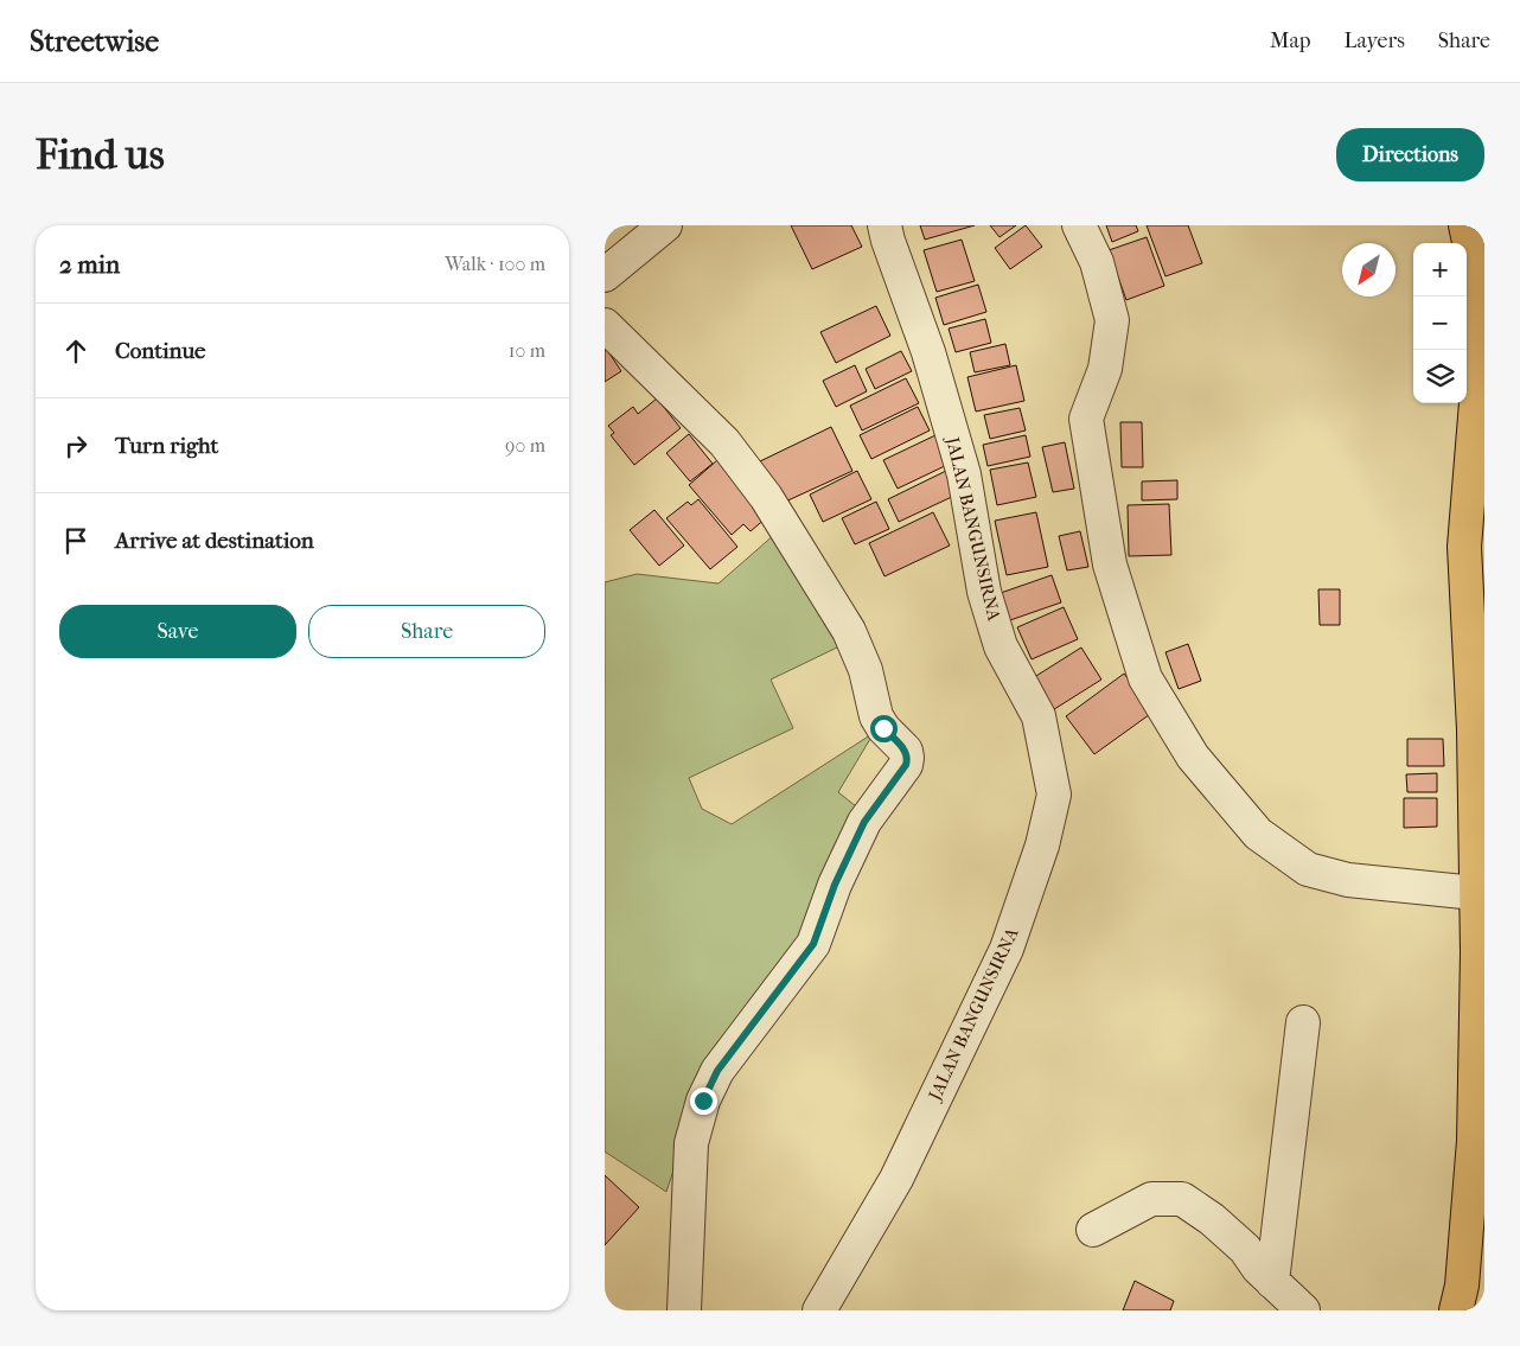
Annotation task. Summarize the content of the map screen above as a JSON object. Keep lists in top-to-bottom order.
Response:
{
  "streets": {
    "street": ["JALAN BANGUNSIRNA"]
  },
  "north": "bottom left",
  "page": {
    "header": "Streetwise",
    "nav": ["Map", "Layers", "Share"],
    "buttons": [
      "Directions",
      ["Save", "Share"]
    ],
    "title": "Find us",
    "heading": ["2 min", "Walk · 100 m"],
    "map_buttons": ["+", "−"],
    "list": [
      ["Continue", "10 m"],
      ["Turn right", "90 m"],
      "Arrive at destination"
    ]
  }
}
